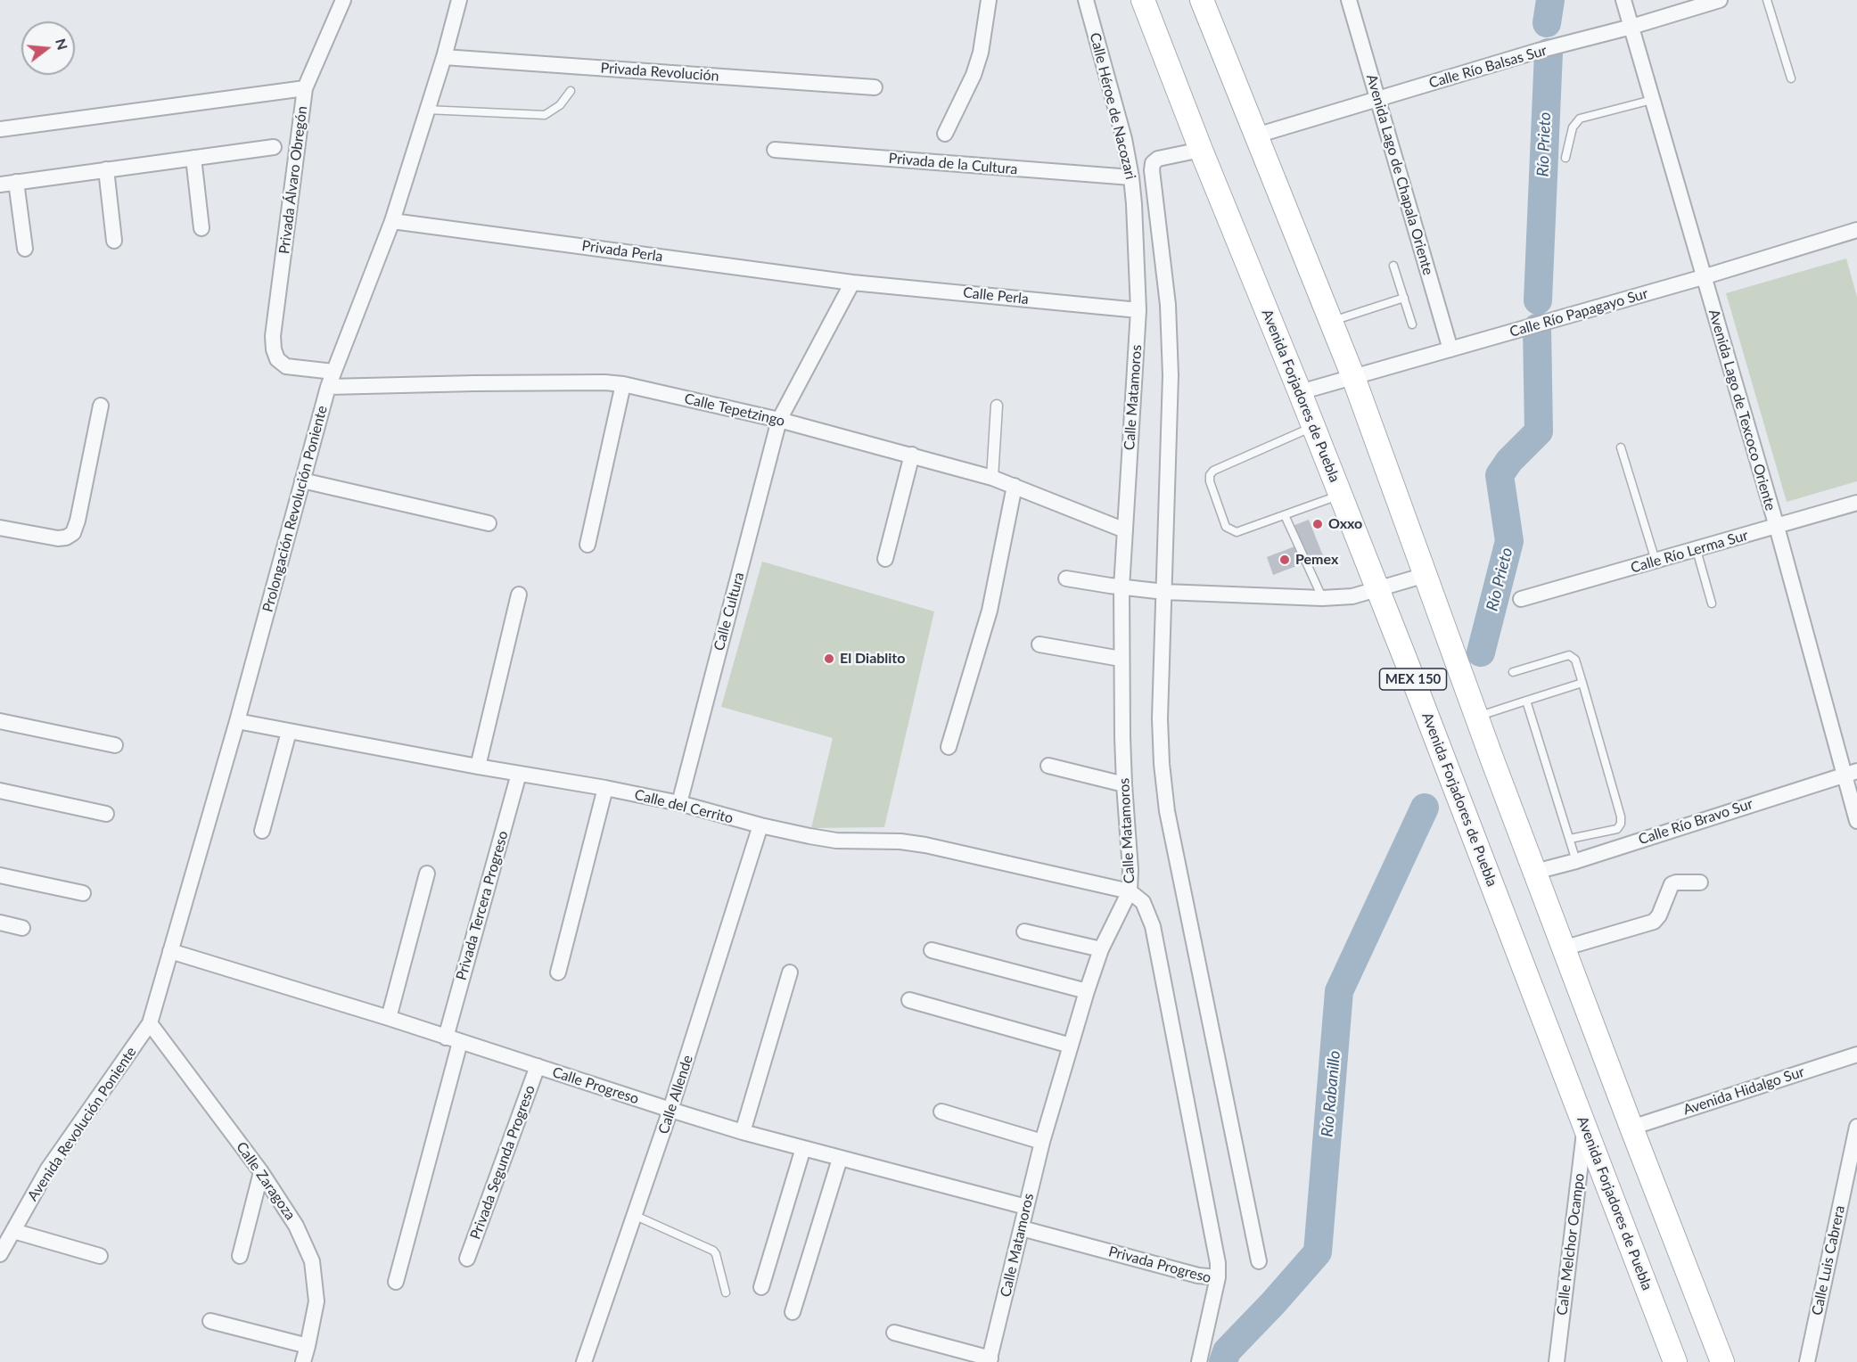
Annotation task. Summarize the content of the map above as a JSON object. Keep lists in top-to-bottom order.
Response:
{
  "streets": {
    "main road": ["Avenida Forjadores de Puebla", "MEX 150"],
    "street": [
      "Calle Río Balsas Sur",
      "Privada Revolución",
      "Calle Héroe de Nacozari",
      "Privada de la Cultura",
      "Avenida Lago de Chapala Oriente",
      "Privada Álvaro Obregón",
      "Privada Perla",
      "Calle Perla",
      "Calle Río Papagayo Sur",
      "Calle Matamoros",
      "Calle Tepetzingo",
      "Avenida Lago de Texcoco Oriente",
      "Prolongación Revolución Poniente",
      "Calle Río Lerma Sur",
      "Calle Cultura",
      "Calle del Cerrito",
      "Calle Río Bravo Sur",
      "Privada Tercera Progreso",
      "Calle Progreso",
      "Avenida Hidalgo Sur",
      "Calle Allende",
      "Avenida Revolución Poniente",
      "Privada Segunda Progreso",
      "Calle Zaragoza",
      "Calle Melchor Ocampo",
      "Calle Luis Cabrera",
      "Privada Progreso"
    ]
  },
  "crossings": [
    ["Calle Río Balsas Sur", "Avenida Lago de Chapala Oriente"],
    ["Calle Río Balsas Sur", "Avenida Lago de Texcoco Oriente"],
    ["Calle Río Balsas Sur", "MEX 150"],
    ["Privada Revolución", "Prolongación Revolución Poniente"],
    ["Calle Héroe de Nacozari", "Privada de la Cultura"],
    ["Calle Héroe de Nacozari", "Calle Perla"],
    ["Calle Héroe de Nacozari", "Calle Matamoros"],
    ["Avenida Lago de Chapala Oriente", "Calle Río Papagayo Sur"],
    ["Privada Álvaro Obregón", "Prolongación Revolución Poniente"],
    ["Privada Perla", "Calle Perla"],
    ["Privada Perla", "Prolongación Revolución Poniente"],
    ["Privada Perla", "Calle Cultura"],
    ["Calle Perla", "Calle Matamoros"],
    ["Calle Perla", "Calle Cultura"],
    ["Calle Río Papagayo Sur", "Avenida Forjadores de Puebla"],
    ["Calle Río Papagayo Sur", "Avenida Lago de Texcoco Oriente"],
    ["Calle Río Papagayo Sur", "MEX 150"],
    ["Avenida Forjadores de Puebla", "Calle Melchor Ocampo"],
    ["Calle Matamoros", "Calle Tepetzingo"],
    ["Calle Matamoros", "Calle del Cerrito"],
    ["Calle Matamoros", "Calle Progreso"],
    ["Calle Matamoros", "Privada Progreso"],
    ["Calle Tepetzingo", "Prolongación Revolución Poniente"],
    ["Calle Tepetzingo", "Calle Cultura"],
    ["Avenida Lago de Texcoco Oriente", "Calle Río Lerma Sur"],
    ["Avenida Lago de Texcoco Oriente", "Calle Río Bravo Sur"],
    ["Prolongación Revolución Poniente", "Calle del Cerrito"],
    ["Prolongación Revolución Poniente", "Calle Progreso"],
    ["Prolongación Revolución Poniente", "Avenida Revolución Poniente"],
    ["Prolongación Revolución Poniente", "Calle Zaragoza"],
    ["Calle Cultura", "Calle del Cerrito"],
    ["MEX 150", "Calle Río Bravo Sur"],
    ["MEX 150", "Avenida Hidalgo Sur"],
    ["Calle del Cerrito", "Privada Tercera Progreso"],
    ["Calle del Cerrito", "Calle Allende"],
    ["Privada Tercera Progreso", "Calle Progreso"],
    ["Calle Progreso", "Calle Allende"],
    ["Calle Progreso", "Privada Segunda Progreso"],
    ["Avenida Revolución Poniente", "Calle Zaragoza"]
  ],
  "water": ["Río Prieto", "Río Rabanillo"],
  "places": ["Oxxo", "Pemex", "El Diablito"],
  "north": "right"
}
